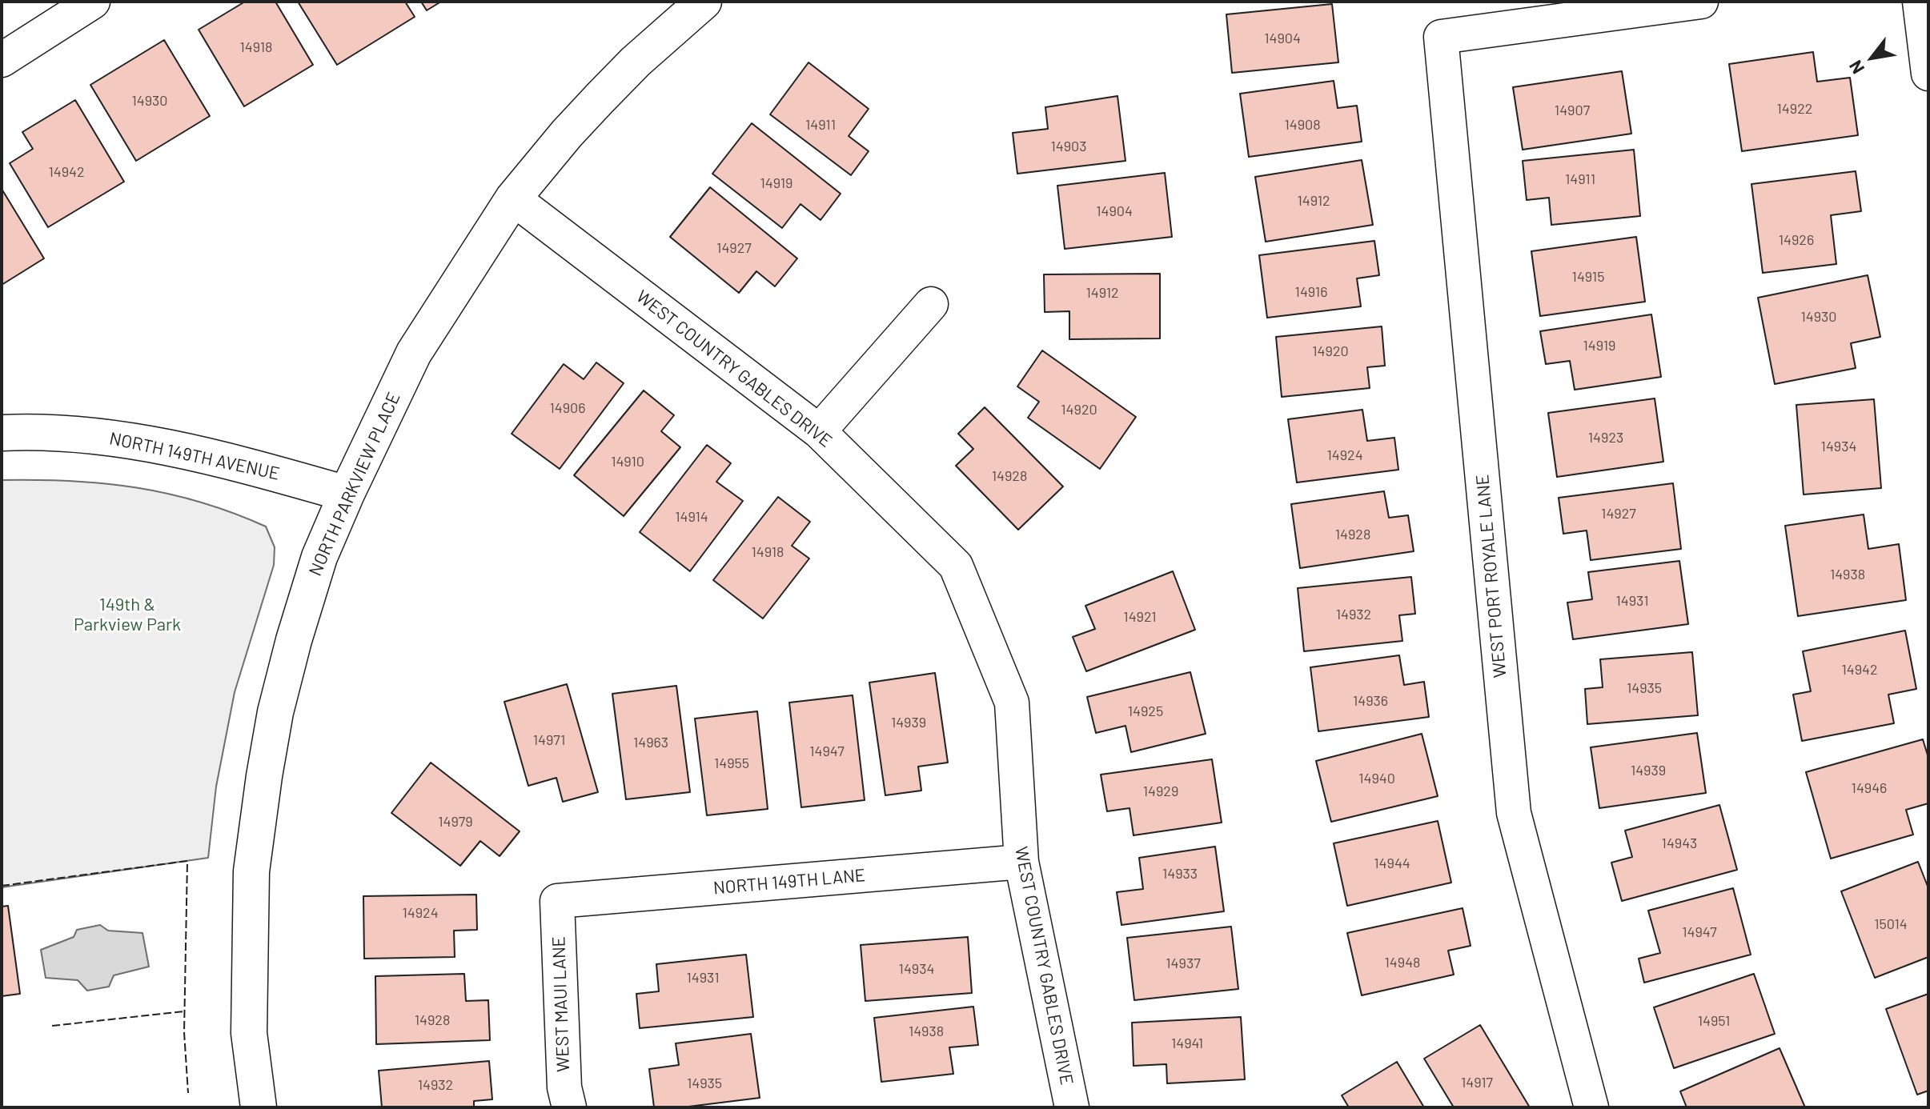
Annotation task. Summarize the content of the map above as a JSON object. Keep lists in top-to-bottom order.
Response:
{
  "streets": {
    "street": [
      "WEST COUNTRY GABLES DRIVE",
      "NORTH 149TH AVENUE",
      "NORTH PARKVIEW PLACE",
      "WEST PORT ROYALE LANE",
      "NORTH 149TH LANE",
      "WEST MAUI LANE"
    ]
  },
  "crossings": [
    ["WEST COUNTRY GABLES DRIVE", "NORTH PARKVIEW PLACE"],
    ["WEST COUNTRY GABLES DRIVE", "NORTH 149TH LANE"],
    ["NORTH 149TH AVENUE", "NORTH PARKVIEW PLACE"],
    ["NORTH 149TH LANE", "WEST MAUI LANE"]
  ],
  "parks": ["149th & Parkview Park"],
  "house_numbers": [
    "14904",
    "14918",
    "14930",
    "14922",
    "14907",
    "14911",
    "14908",
    "14903",
    "14942",
    "14911",
    "14919",
    "14912",
    "14904",
    "14926",
    "14927",
    "14915",
    "14916",
    "14912",
    "14930",
    "14919",
    "14920",
    "14906",
    "14920",
    "14923",
    "14934",
    "14924",
    "14910",
    "14928",
    "14927",
    "14914",
    "14928",
    "14918",
    "14938",
    "14931",
    "14932",
    "14921",
    "14942",
    "14935",
    "14936",
    "14925",
    "14939",
    "14971",
    "14963",
    "14947",
    "14955",
    "14939",
    "14940",
    "14946",
    "14929",
    "14979",
    "14943",
    "14944",
    "14933",
    "14924",
    "15014",
    "14947",
    "14948",
    "14937",
    "14934",
    "14931",
    "14928",
    "14951",
    "14938",
    "14941",
    "14917",
    "14935",
    "14932"
  ],
  "north": "bottom left"
}
